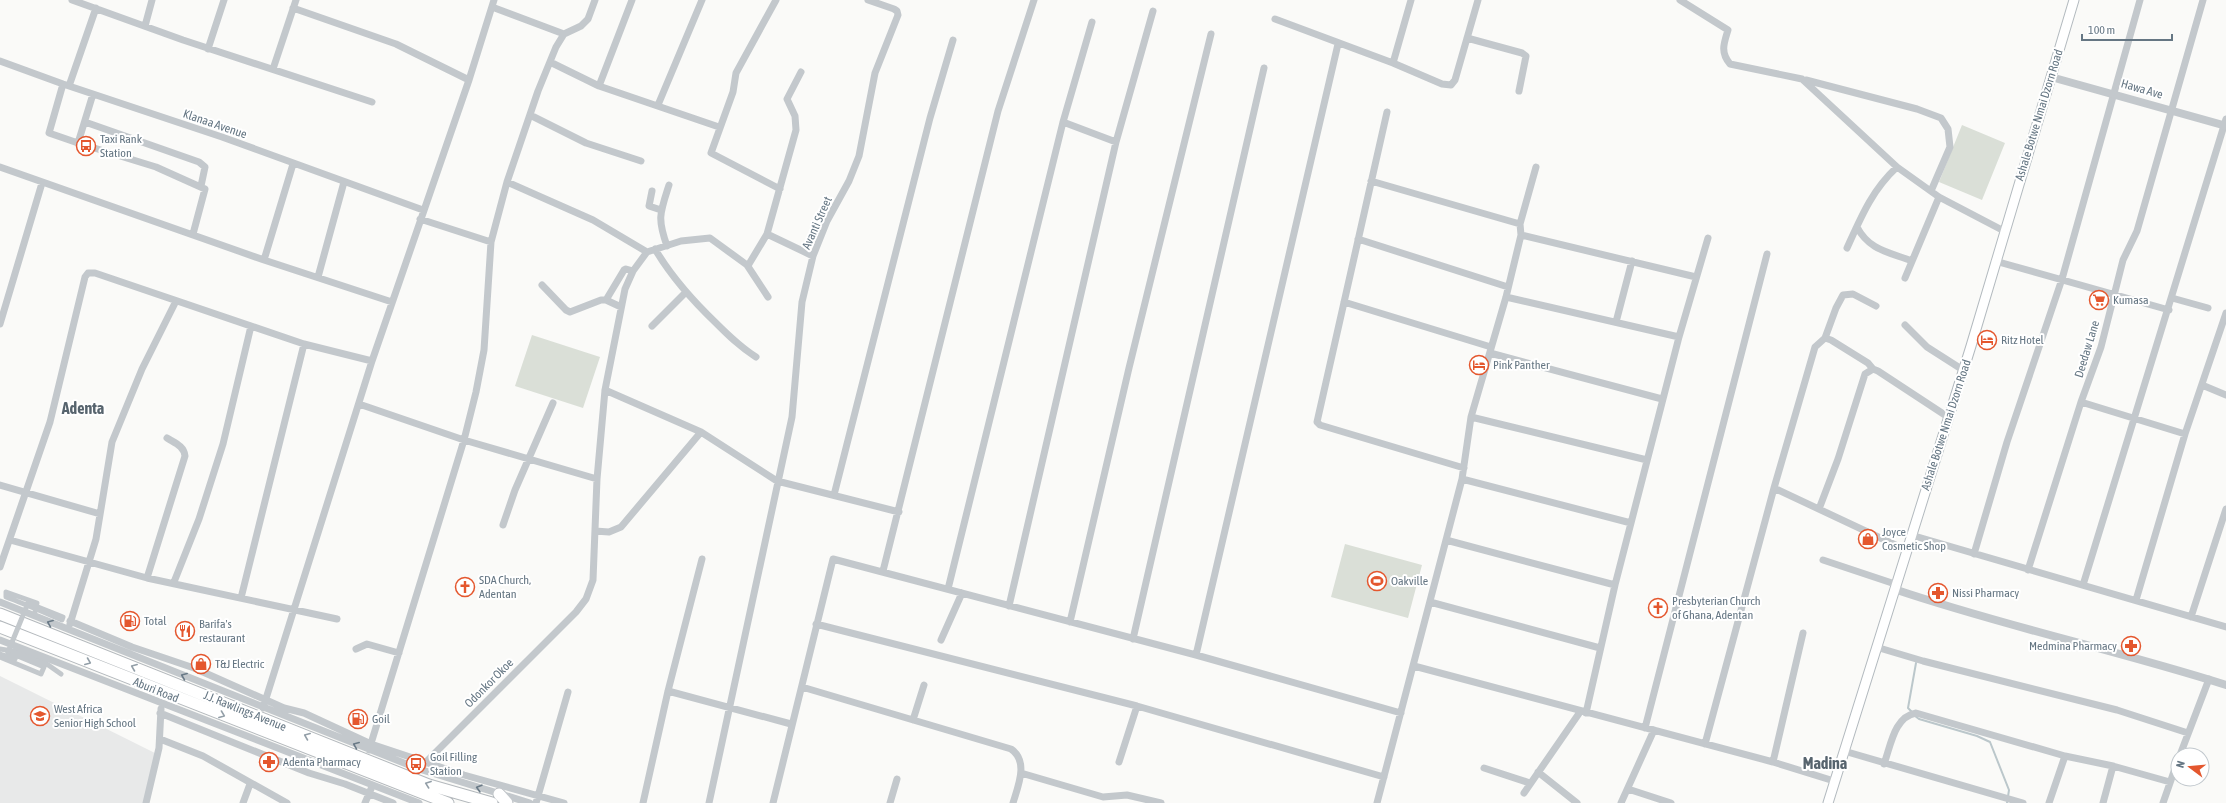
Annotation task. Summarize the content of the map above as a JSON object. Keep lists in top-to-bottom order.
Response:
{
  "streets": {
    "highway": ["Aburi Road", "J.J. Rawlings Avenue"],
    "main road": ["Ashale Botwe Nmai Dzorn Road"],
    "street": [
      "Hawa Ave",
      "Klanaa Avenue",
      "Avanti Street",
      "Deedaw Lane",
      "Odonkor Okoe"
    ]
  },
  "crossings": [
    ["Hawa Ave", "Ashale Botwe Nmai Dzorn Road"],
    ["Hawa Ave", "Deedaw Lane"]
  ],
  "one_way": ["Aburi Road", "J.J. Rawlings Avenue"],
  "districts": ["Adenta", "Madina"],
  "places": {
    "bus stop": ["Taxi Rank Station", "Goil Filling Station"],
    "supermarket": ["Kumasa"],
    "hotel": ["Ritz Hotel", "Pink Panther"],
    "shop": ["Joyce Cosmetic Shop", "T&J Electric"],
    "sports": ["Oakville"],
    "church": ["SDA Church, Adentan", "Presbyterian Church of Ghana, Adentan"],
    "pharmacy": ["Nissi Pharmacy", "Medmina Pharmacy", "Adenta Pharmacy"],
    "fuel station": ["Total", "Goil"],
    "restaurant": ["Barifa's restaurant"],
    "school or university": ["West Africa Senior High School"]
  },
  "scale_bar": "100 m",
  "north": "left"
}
